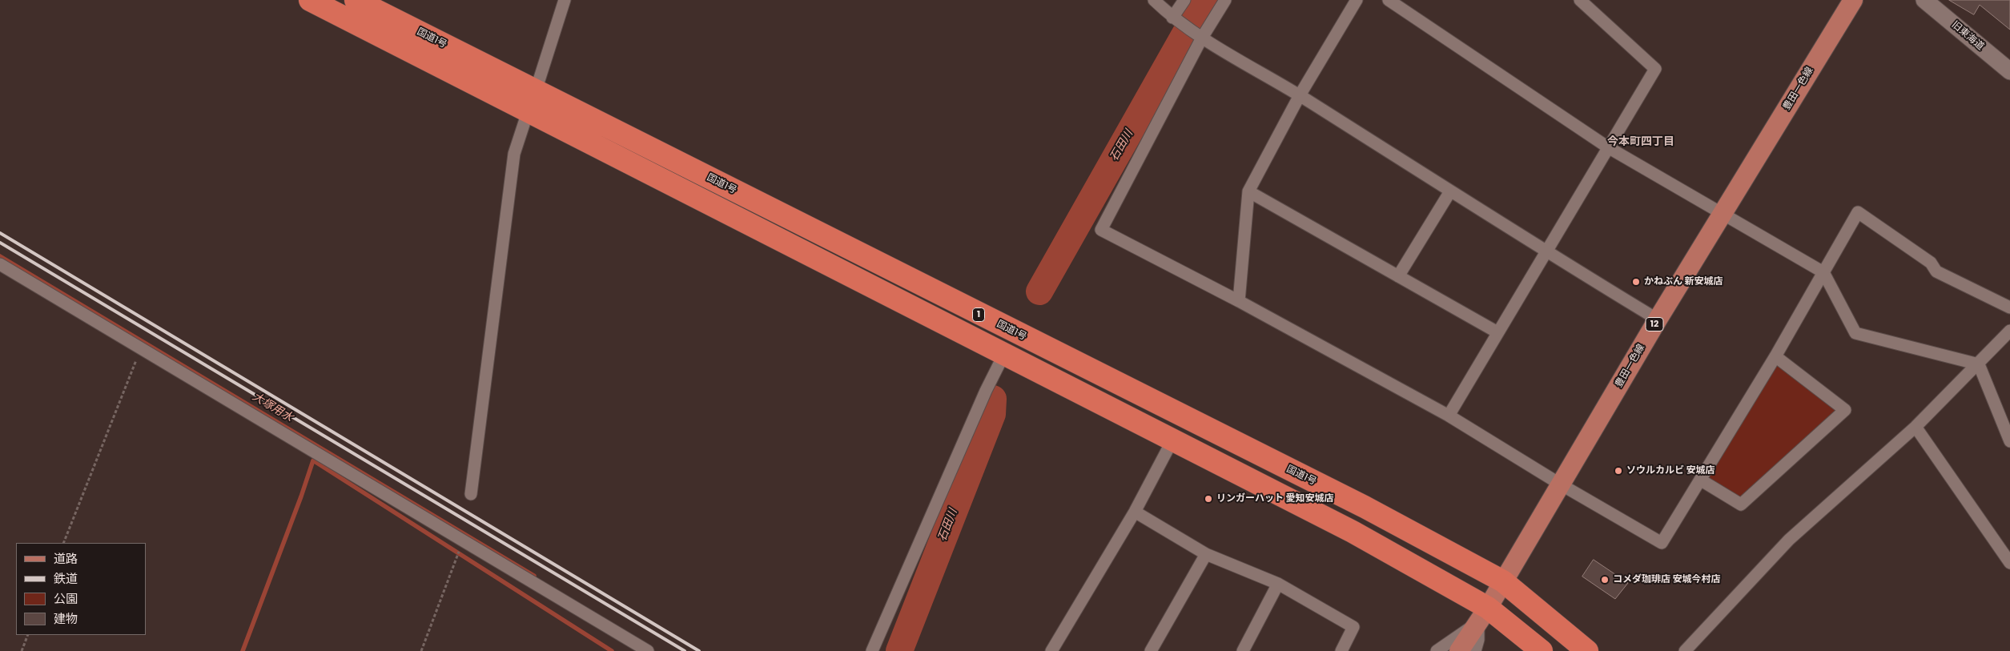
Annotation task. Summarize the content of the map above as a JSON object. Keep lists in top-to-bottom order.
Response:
{
  "streets": {
    "highway": ["国道1号", "1"],
    "main road": ["豊田一色線", "12"],
    "street": ["旧東海道"]
  },
  "crossings": [
    ["国道1号", "豊田一色線"]
  ],
  "districts": ["今本町四丁目"],
  "water": ["石田川", "大塚用水"],
  "places": [
    "かねぶん 新安城店",
    "ソウルカルビ 安城店",
    "リンガーハット 愛知安城店",
    "コメダ珈琲店 安城今村店"
  ],
  "legend": [
    "道路",
    "鉄道",
    "公園",
    "建物"
  ]
}
